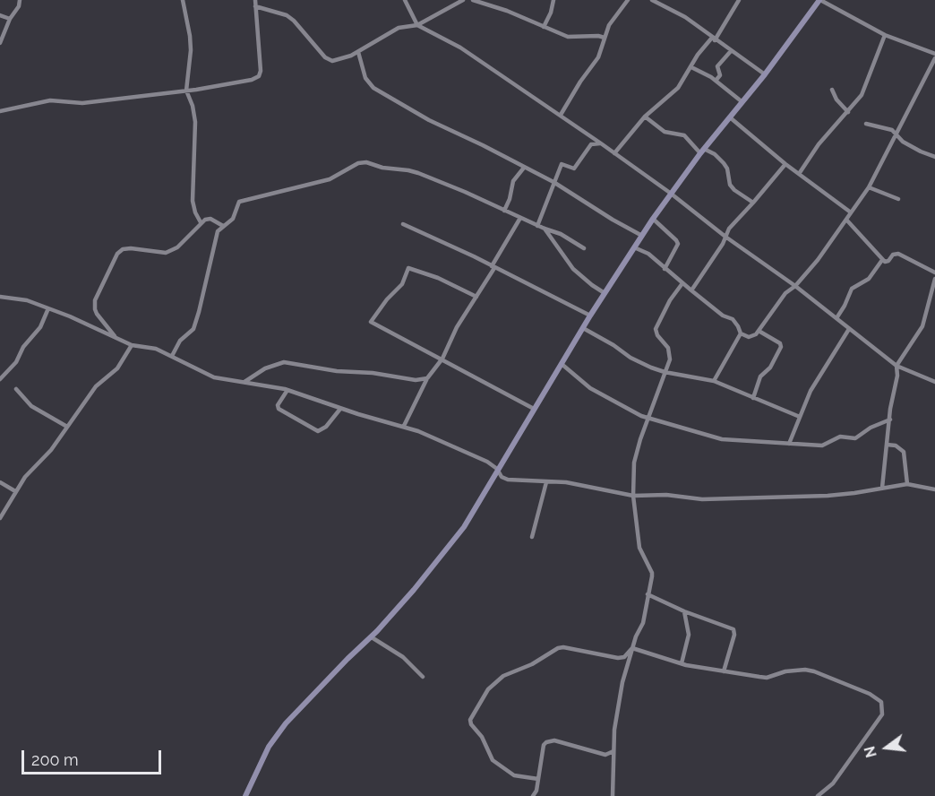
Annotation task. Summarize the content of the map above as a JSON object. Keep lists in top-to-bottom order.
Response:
{
  "scale_bar": "200 m",
  "north": "left"
}
